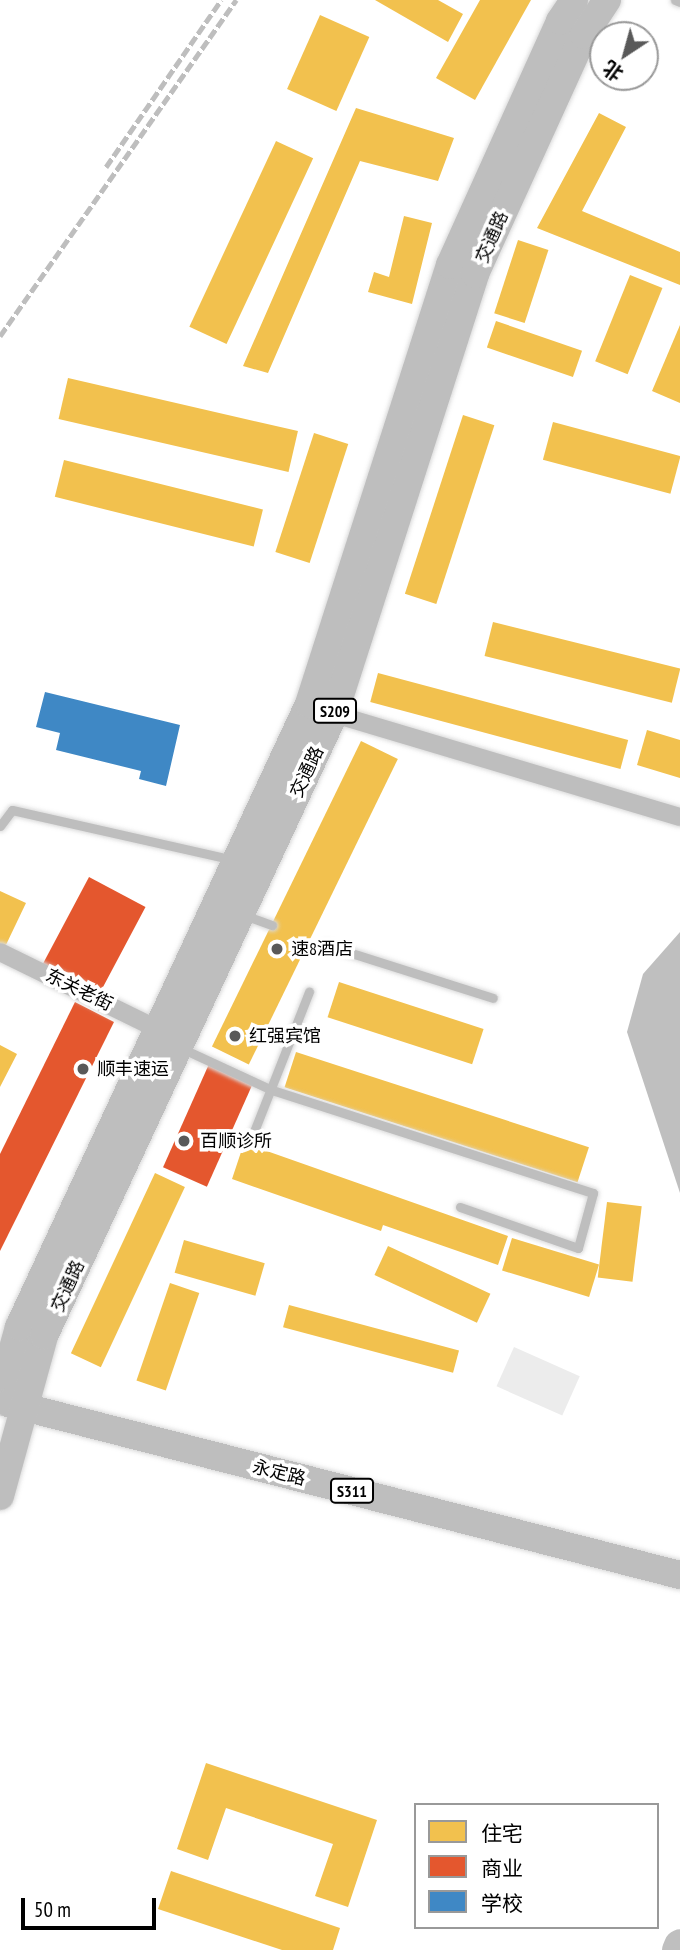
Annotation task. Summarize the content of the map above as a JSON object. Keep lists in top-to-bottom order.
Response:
{
  "streets": {
    "main road": [
      "交通路",
      "S209",
      "永定路",
      "S311"
    ],
    "street": ["东关老街"]
  },
  "crossings": [
    ["交通路", "东关老街"],
    ["交通路", "永定路"]
  ],
  "places": [
    "速8酒店",
    "红强宾馆",
    "顺丰速运",
    "百顺诊所"
  ],
  "legend": ["住宅", "商业", "学校"],
  "scale_bar": "50 m",
  "north": "bottom left"
}
